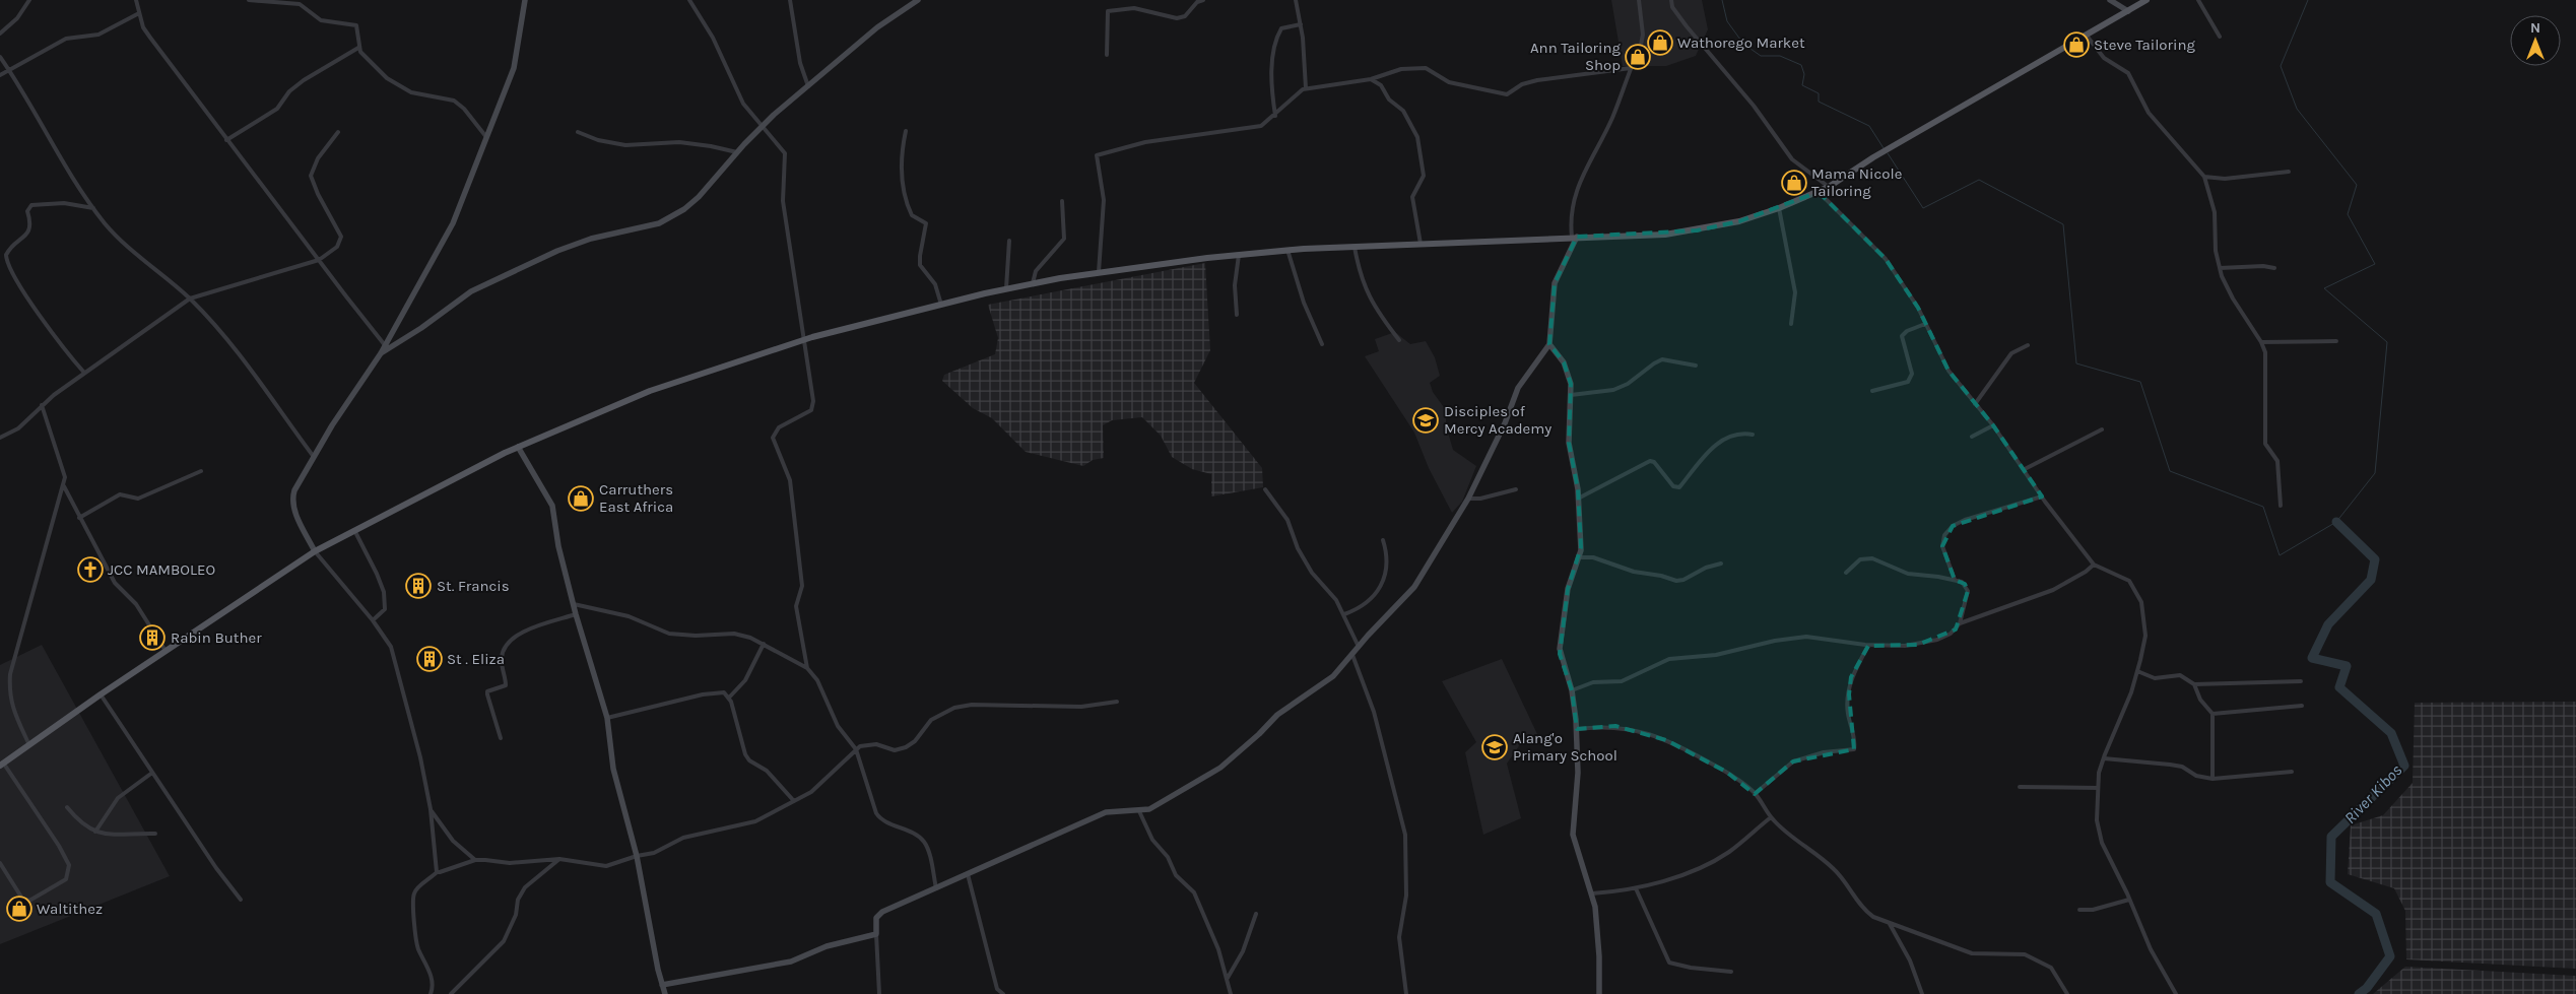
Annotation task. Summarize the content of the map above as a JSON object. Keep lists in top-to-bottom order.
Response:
{
  "water": ["River Kibos"],
  "places": {
    "shop": [
      "Wathorego Market",
      "Steve Tailoring",
      "Ann Tailoring Shop",
      "Mama Nicole Tailoring",
      "Carruthers East Africa",
      "Waltithez"
    ],
    "school or university": ["Disciples of Mercy Academy", "Alang'o Primary School"],
    "church": ["JCC MAMBOLEO"],
    "building": ["St. Francis", "Rabin Buther", "St . Eliza"]
  },
  "north": "top"
}
